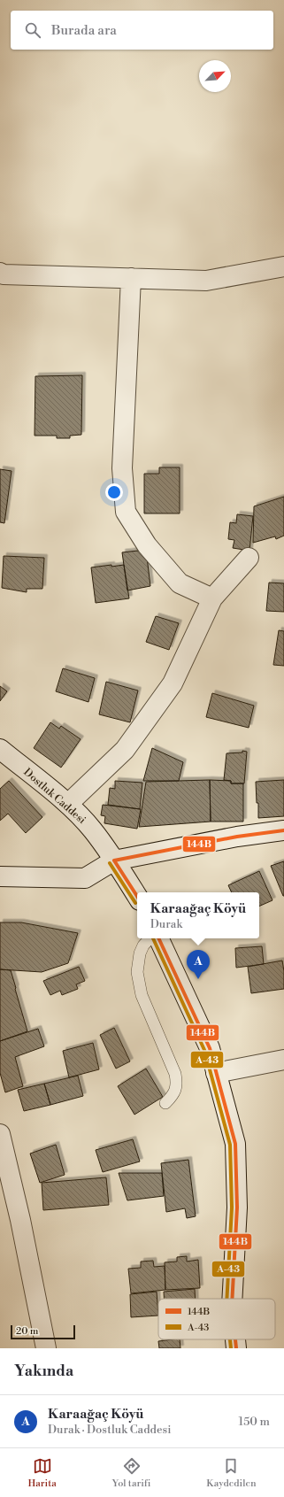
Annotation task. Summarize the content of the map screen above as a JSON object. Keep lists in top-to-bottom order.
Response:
{
  "streets": {
    "street": ["Dostluk Caddesi"]
  },
  "lines": ["transit line 144B", "transit line A-43"],
  "legend": ["144B", "A-43"],
  "scale_bar": "20 m",
  "north": "top right",
  "page": {
    "search": "Burada ara",
    "popup": ["Karaağaç Köyü", "Durak"],
    "pins": "A",
    "scale": "20 m",
    "heading": "Yakında",
    "list": [
      {
        "mark": "A",
        "name": "Karaağaç Köyü",
        "note": "Durak · Dostluk Caddesi",
        "value": "150 m"
      }
    ],
    "nav": ["Harita", "Yol tarifi", "Kaydedilen"]
  }
}
